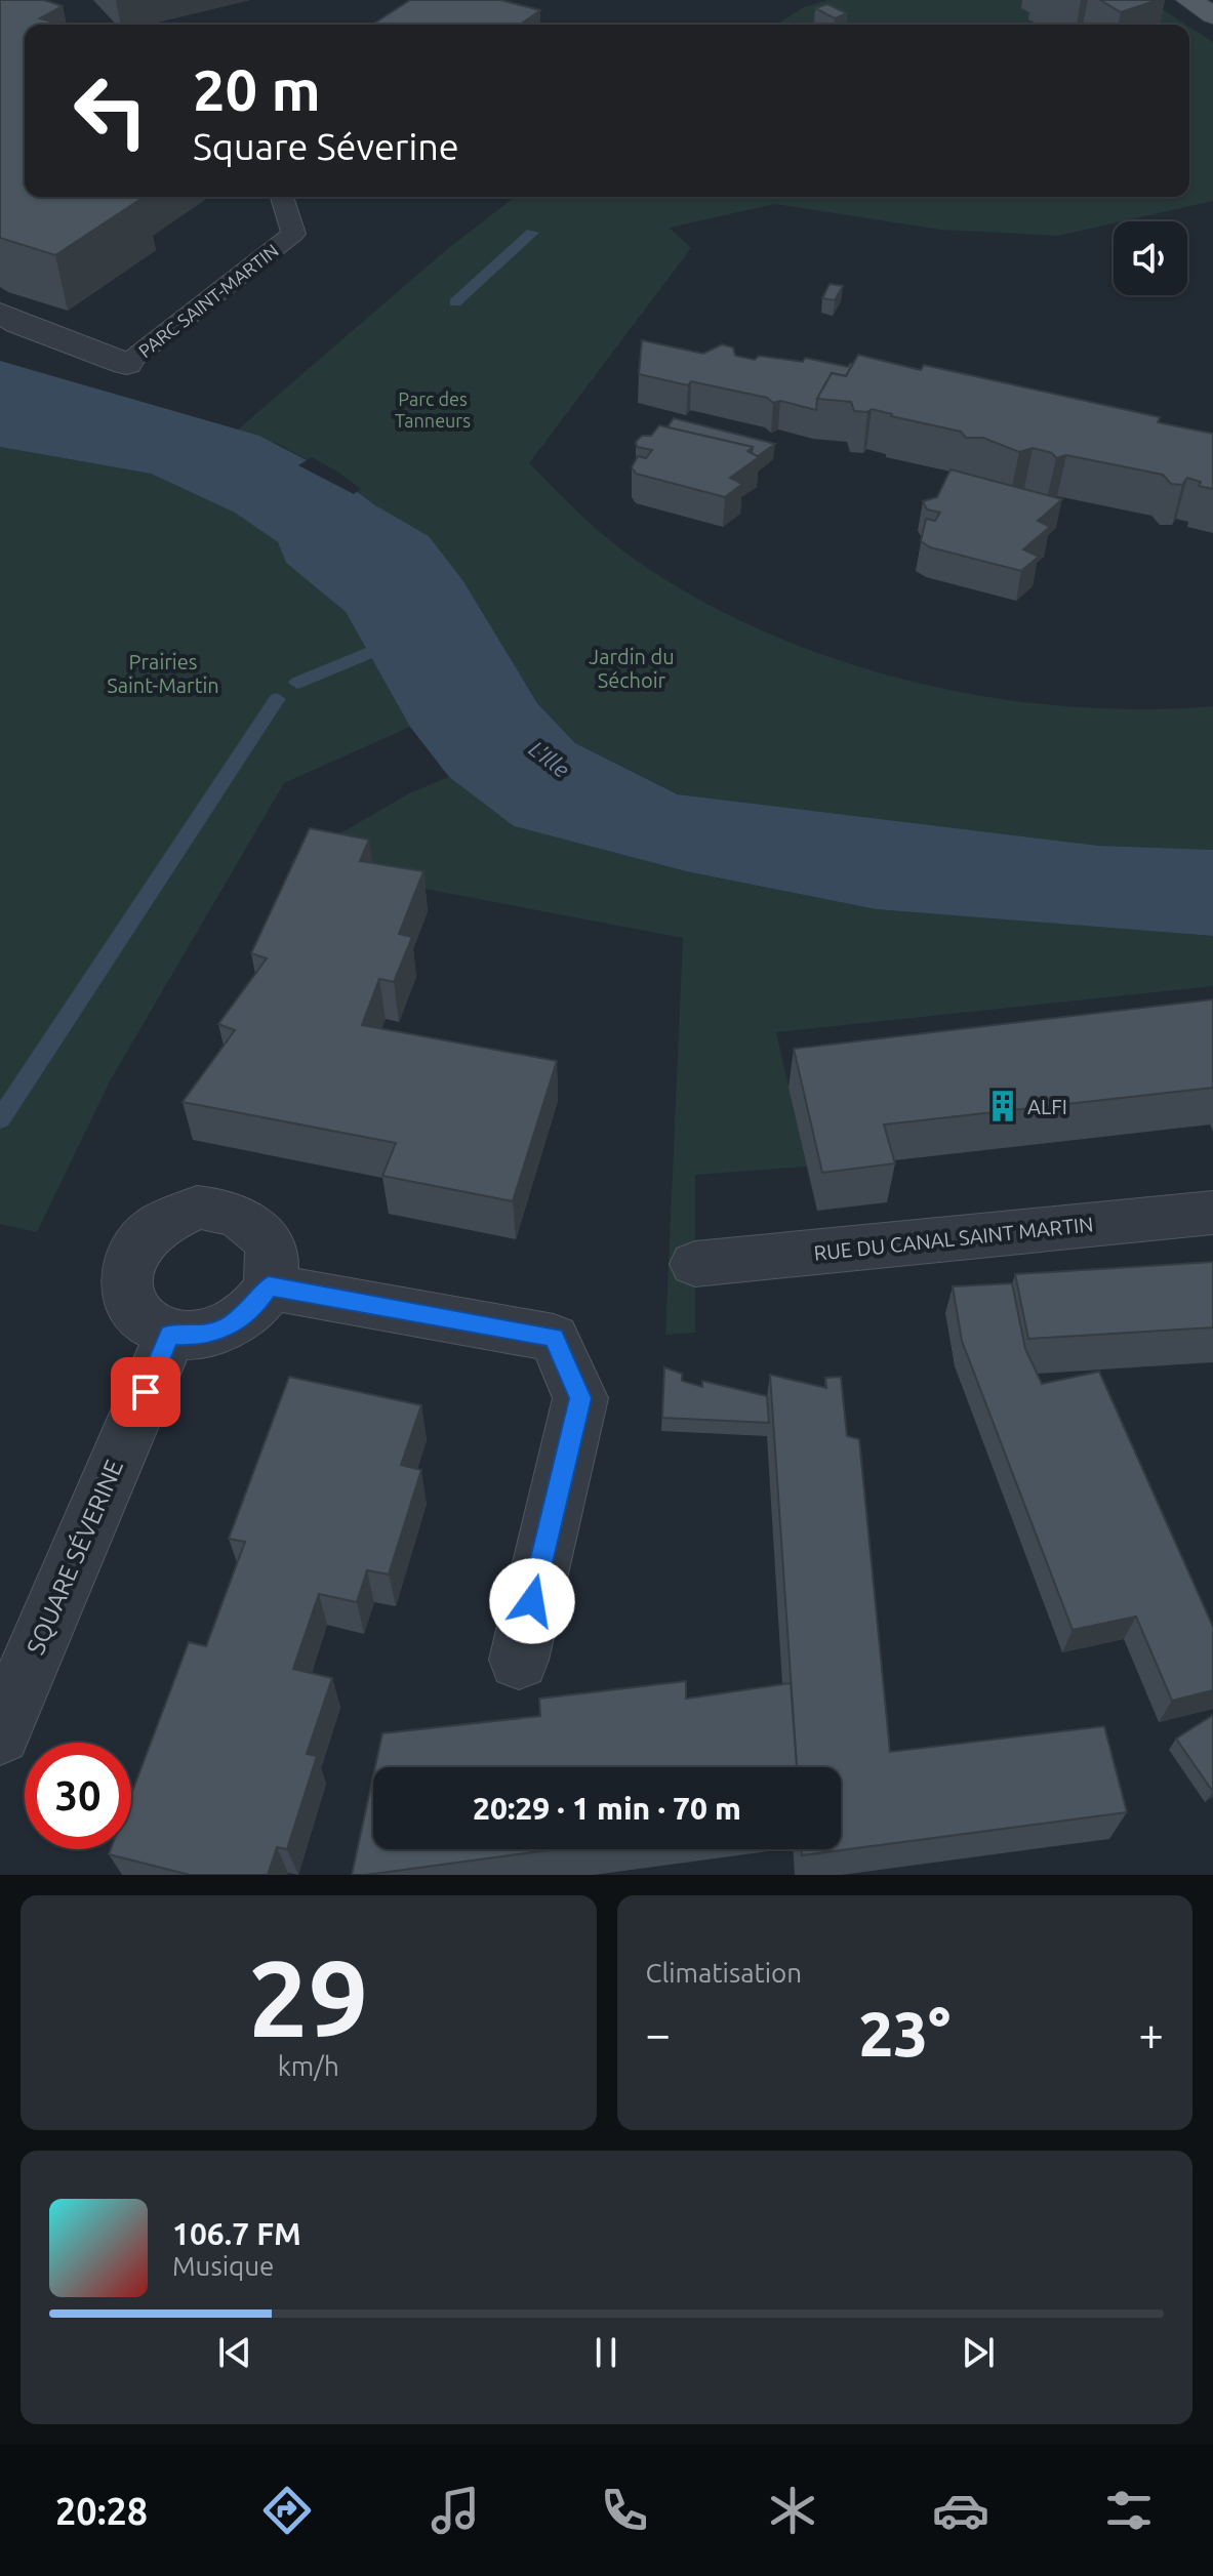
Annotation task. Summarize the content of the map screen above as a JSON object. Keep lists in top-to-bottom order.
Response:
{
  "streets": {
    "street": ["RUE DU CANAL SAINT MARTIN", "SQUARE SÉVERINE"],
    "lane": ["PARC SAINT-MARTIN"]
  },
  "water": ["L'Ille"],
  "parks": ["Parc des Tanneurs", "Jardin du Séchoir", "Prairies Saint-Martin"],
  "places": {
    "building": ["ALFI"]
  },
  "page": {
    "turn": ["20 m", "Square Séverine"],
    "limit": "30",
    "trip": "20:29 · 1 min · 70 m",
    "tile": [
      ["29", "km/h"],
      "Climatisation"
    ],
    "heat": ["−", "23°", "+"],
    "song": ["106.7 FM", "Musique"],
    "tabs": "20:28"
  }
}
